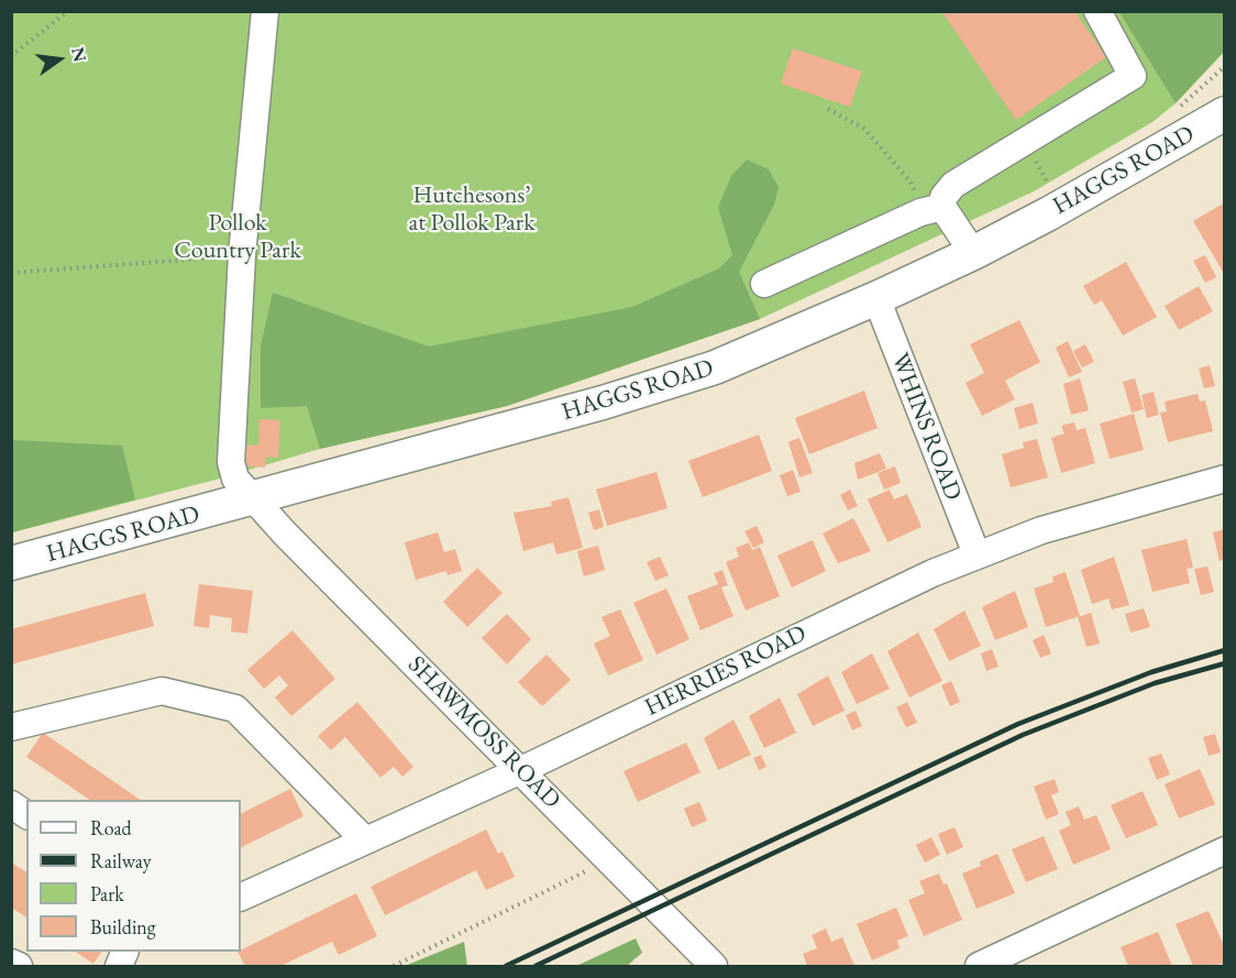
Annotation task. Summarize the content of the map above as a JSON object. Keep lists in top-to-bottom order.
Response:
{
  "streets": {
    "main road": ["HAGGS ROAD"],
    "street": ["WHINS ROAD", "HERRIES ROAD", "SHAWMOSS ROAD"]
  },
  "crossings": [
    ["HAGGS ROAD", "WHINS ROAD"],
    ["HAGGS ROAD", "SHAWMOSS ROAD"],
    ["WHINS ROAD", "HERRIES ROAD"],
    ["HERRIES ROAD", "SHAWMOSS ROAD"]
  ],
  "parks": ["Hutchesons’ at Pollok Park", "Pollok Country Park"],
  "legend": [
    "Road",
    "Railway",
    "Park",
    "Building"
  ],
  "north": "right"
}
